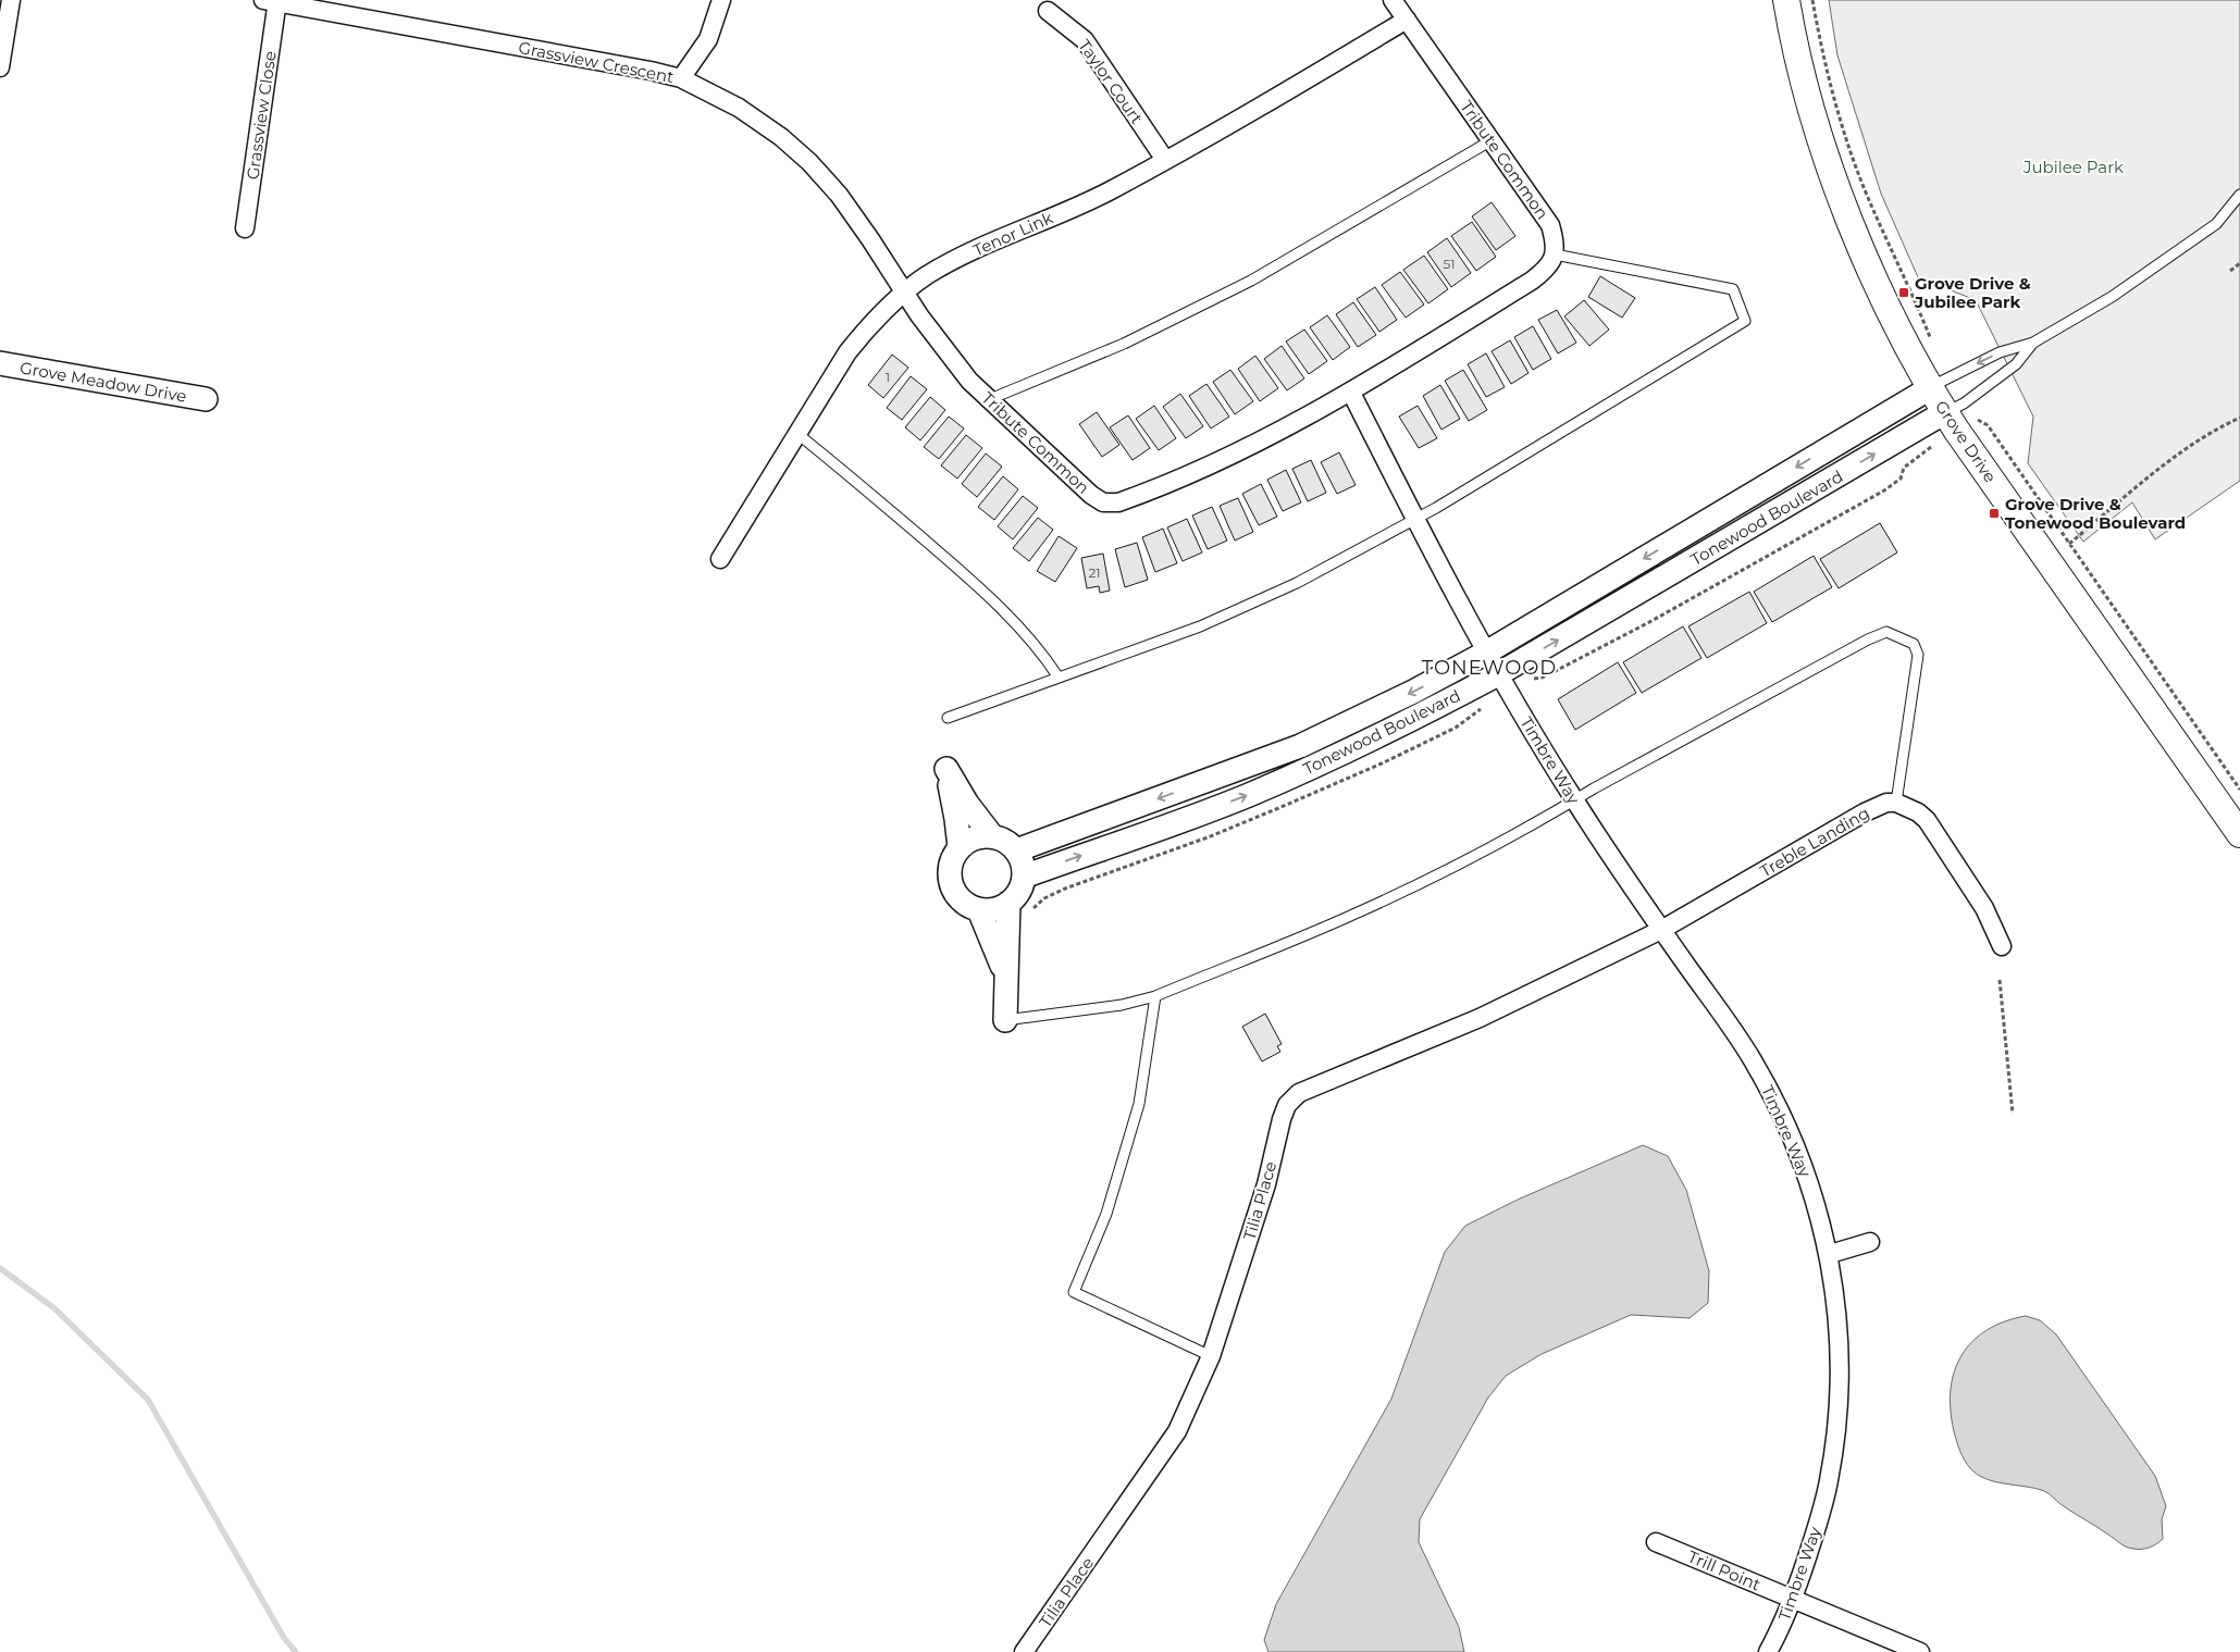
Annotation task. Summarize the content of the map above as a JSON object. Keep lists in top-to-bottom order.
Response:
{
  "streets": {
    "main road": ["Grove Drive"],
    "street": [
      "Grassview Crescent",
      "Taylor Court",
      "Grassview Close",
      "Tribute Common",
      "Tenor Link",
      "Grove Meadow Drive",
      "Tonewood Boulevard",
      "Timbre Way",
      "Treble Landing",
      "Tilia Place",
      "Trill Point"
    ]
  },
  "crossings": [
    ["Grassview Crescent", "Grassview Close"],
    ["Grassview Crescent", "Tribute Common"],
    ["Grassview Crescent", "Tenor Link"],
    ["Taylor Court", "Tenor Link"],
    ["Tribute Common", "Tenor Link"],
    ["Grove Drive", "Tonewood Boulevard"],
    ["Tonewood Boulevard", "Timbre Way"],
    ["Timbre Way", "Treble Landing"],
    ["Timbre Way", "Tilia Place"],
    ["Timbre Way", "Trill Point"],
    ["Treble Landing", "Tilia Place"]
  ],
  "districts": ["TONEWOOD"],
  "parks": ["Jubilee Park"],
  "places": {
    "transit": ["Grove Drive & Jubilee Park", "Grove Drive & Tonewood Boulevard"]
  },
  "house_numbers": ["51", "1", "21"]
}
